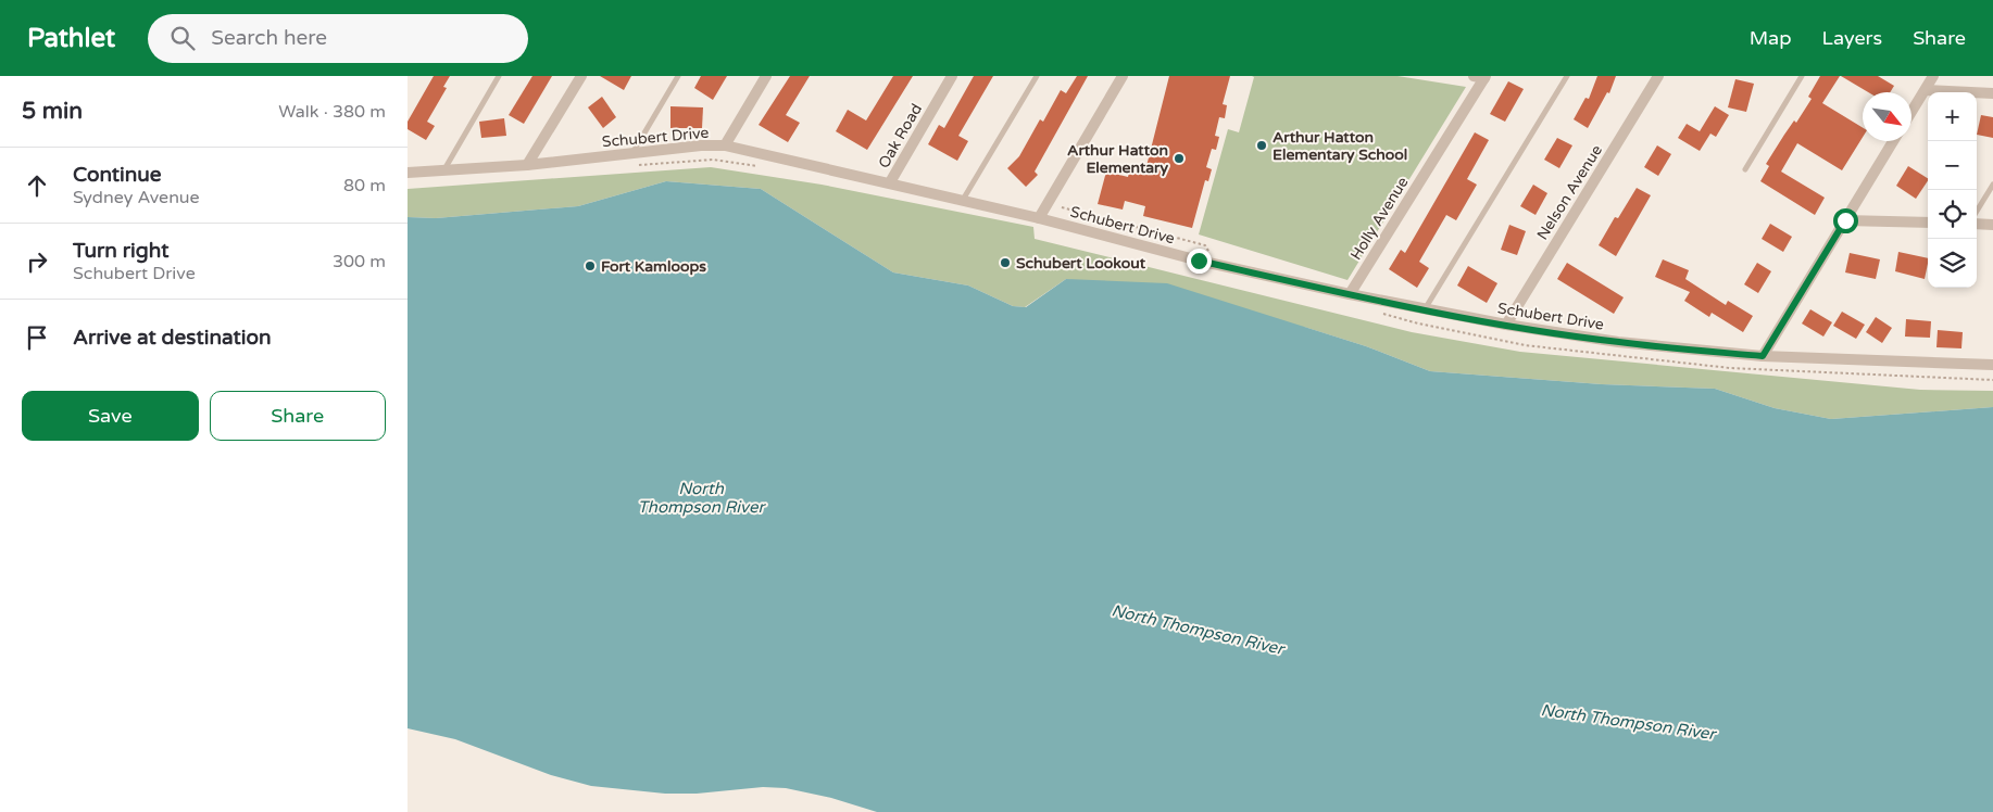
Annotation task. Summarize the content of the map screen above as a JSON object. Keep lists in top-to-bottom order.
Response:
{
  "streets": {
    "street": [
      "Oak Road",
      "Schubert Drive",
      "Nelson Avenue",
      "Holly Avenue"
    ]
  },
  "crossings": [
    ["Oak Road", "Schubert Drive"],
    ["Schubert Drive", "Nelson Avenue"],
    ["Schubert Drive", "Holly Avenue"]
  ],
  "water": ["North Thompson River"],
  "places": [
    "Arthur Hatton Elementary School",
    "Arthur Hatton Elementary",
    "Schubert Lookout",
    "Fort Kamloops"
  ],
  "north": "bottom right",
  "page": {
    "header": "Pathlet",
    "search": "Search here",
    "nav": ["Map", "Layers", "Share"],
    "heading": ["5 min", "Walk · 380 m"],
    "map_buttons": ["+", "−"],
    "list": [
      ["Continue", "Sydney Avenue", "80 m"],
      ["Turn right", "Schubert Drive", "300 m"],
      "Arrive at destination"
    ],
    "buttons": ["Save", "Share"]
  }
}
